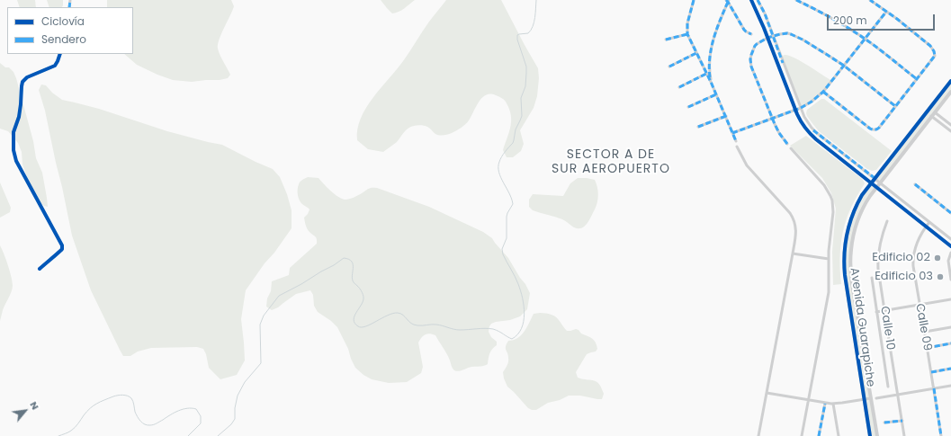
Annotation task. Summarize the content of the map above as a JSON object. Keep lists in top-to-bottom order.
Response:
{
  "streets": {
    "street": ["Avenida Guarapiche", "Calle 09", "Calle 10"]
  },
  "districts": ["SECTOR A DE SUR AEROPUERTO"],
  "places": ["Edificio 02", "Edificio 03"],
  "legend": ["Ciclovía", "Sendero"],
  "scale_bar": "200 m",
  "north": "top right"
}
